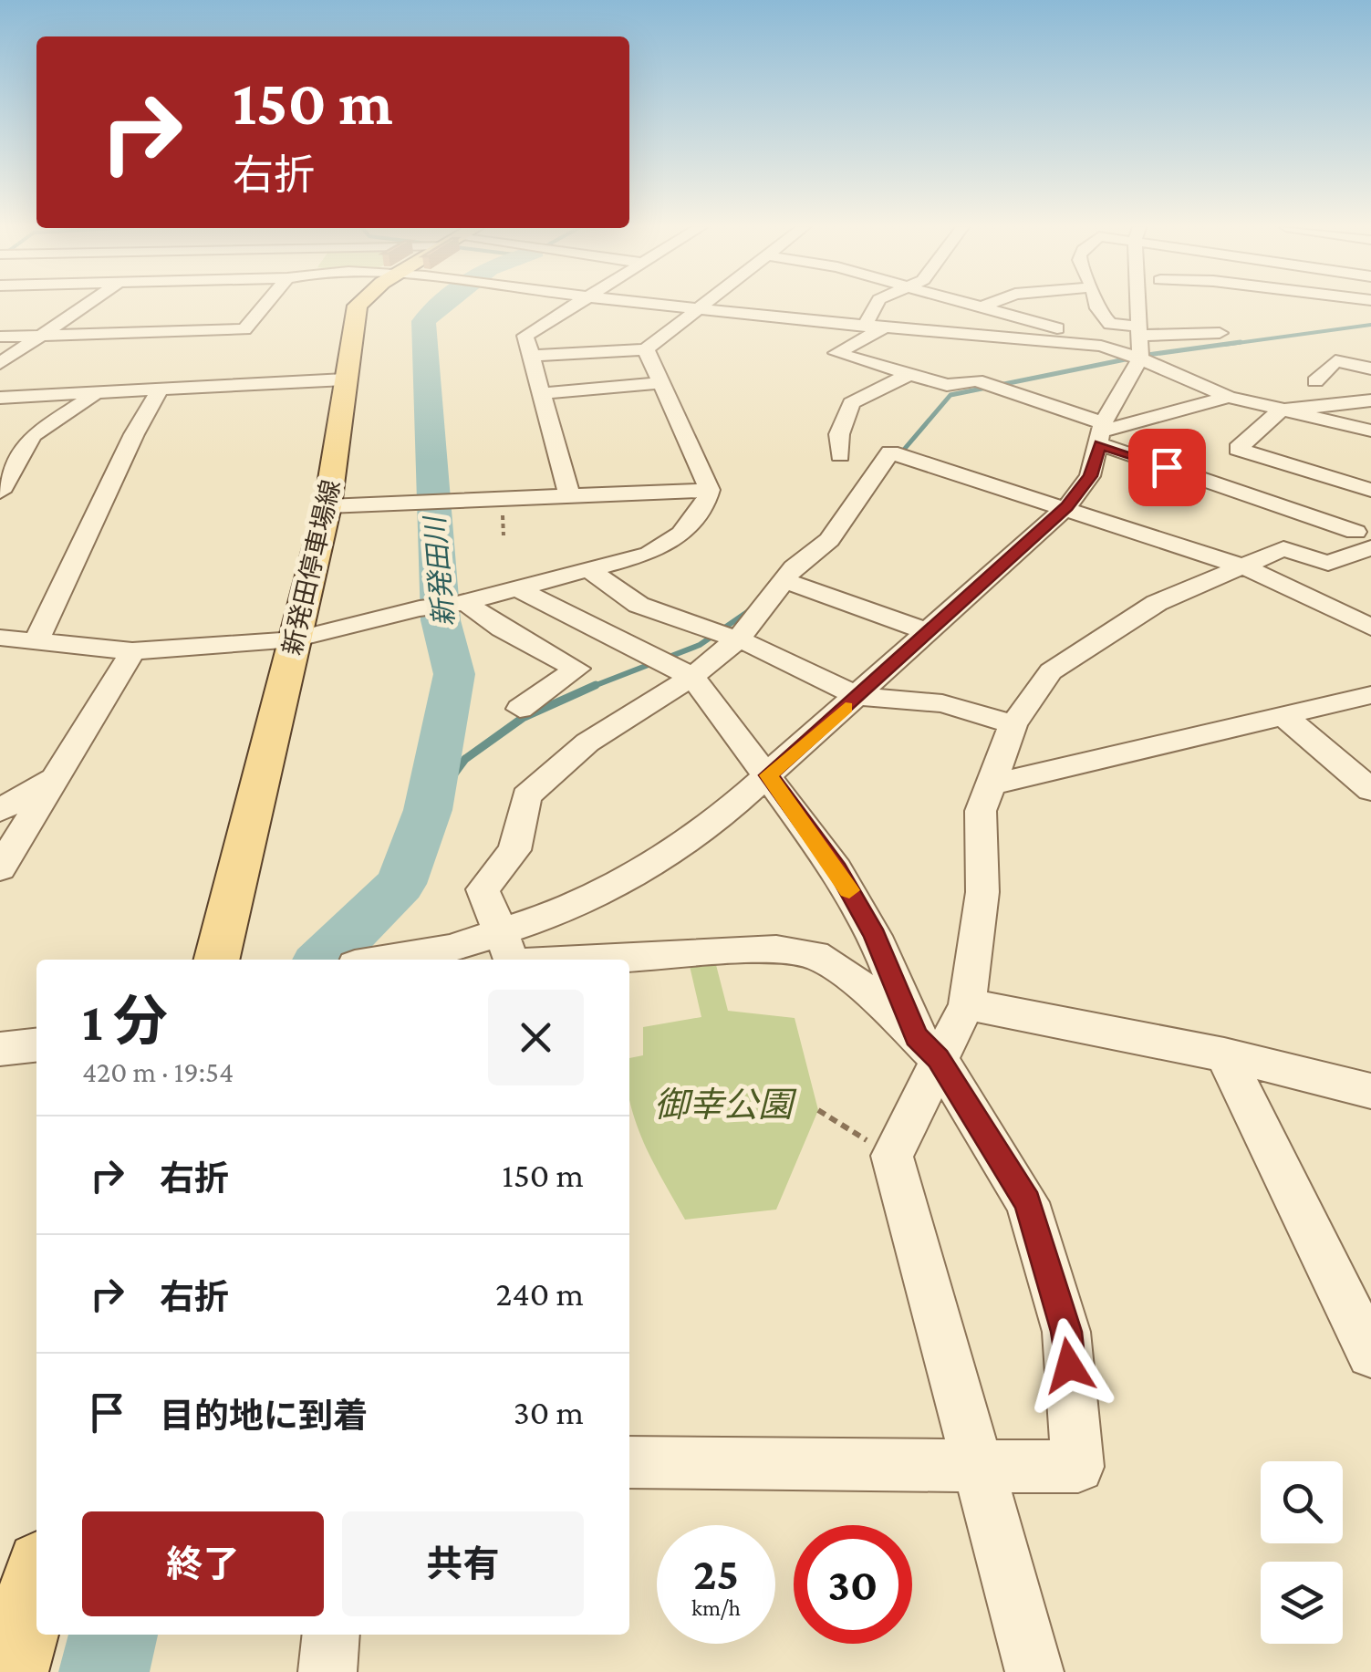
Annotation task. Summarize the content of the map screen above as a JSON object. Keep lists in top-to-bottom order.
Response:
{
  "streets": {
    "main road": ["新発田停車場線"]
  },
  "water": ["新発田川"],
  "parks": ["御幸公園"],
  "page": {
    "turn": ["150 m", "右折"],
    "heading": ["1 分", "420 m · 19:54"],
    "list": [
      {
        "name": "右折",
        "value": "150 m"
      },
      {
        "name": "右折",
        "value": "240 m"
      },
      {
        "name": "目的地に到着",
        "value": "30 m"
      }
    ],
    "buttons": ["終了", "共有"],
    "speed": "25 km/h",
    "limit": "30"
  }
}
